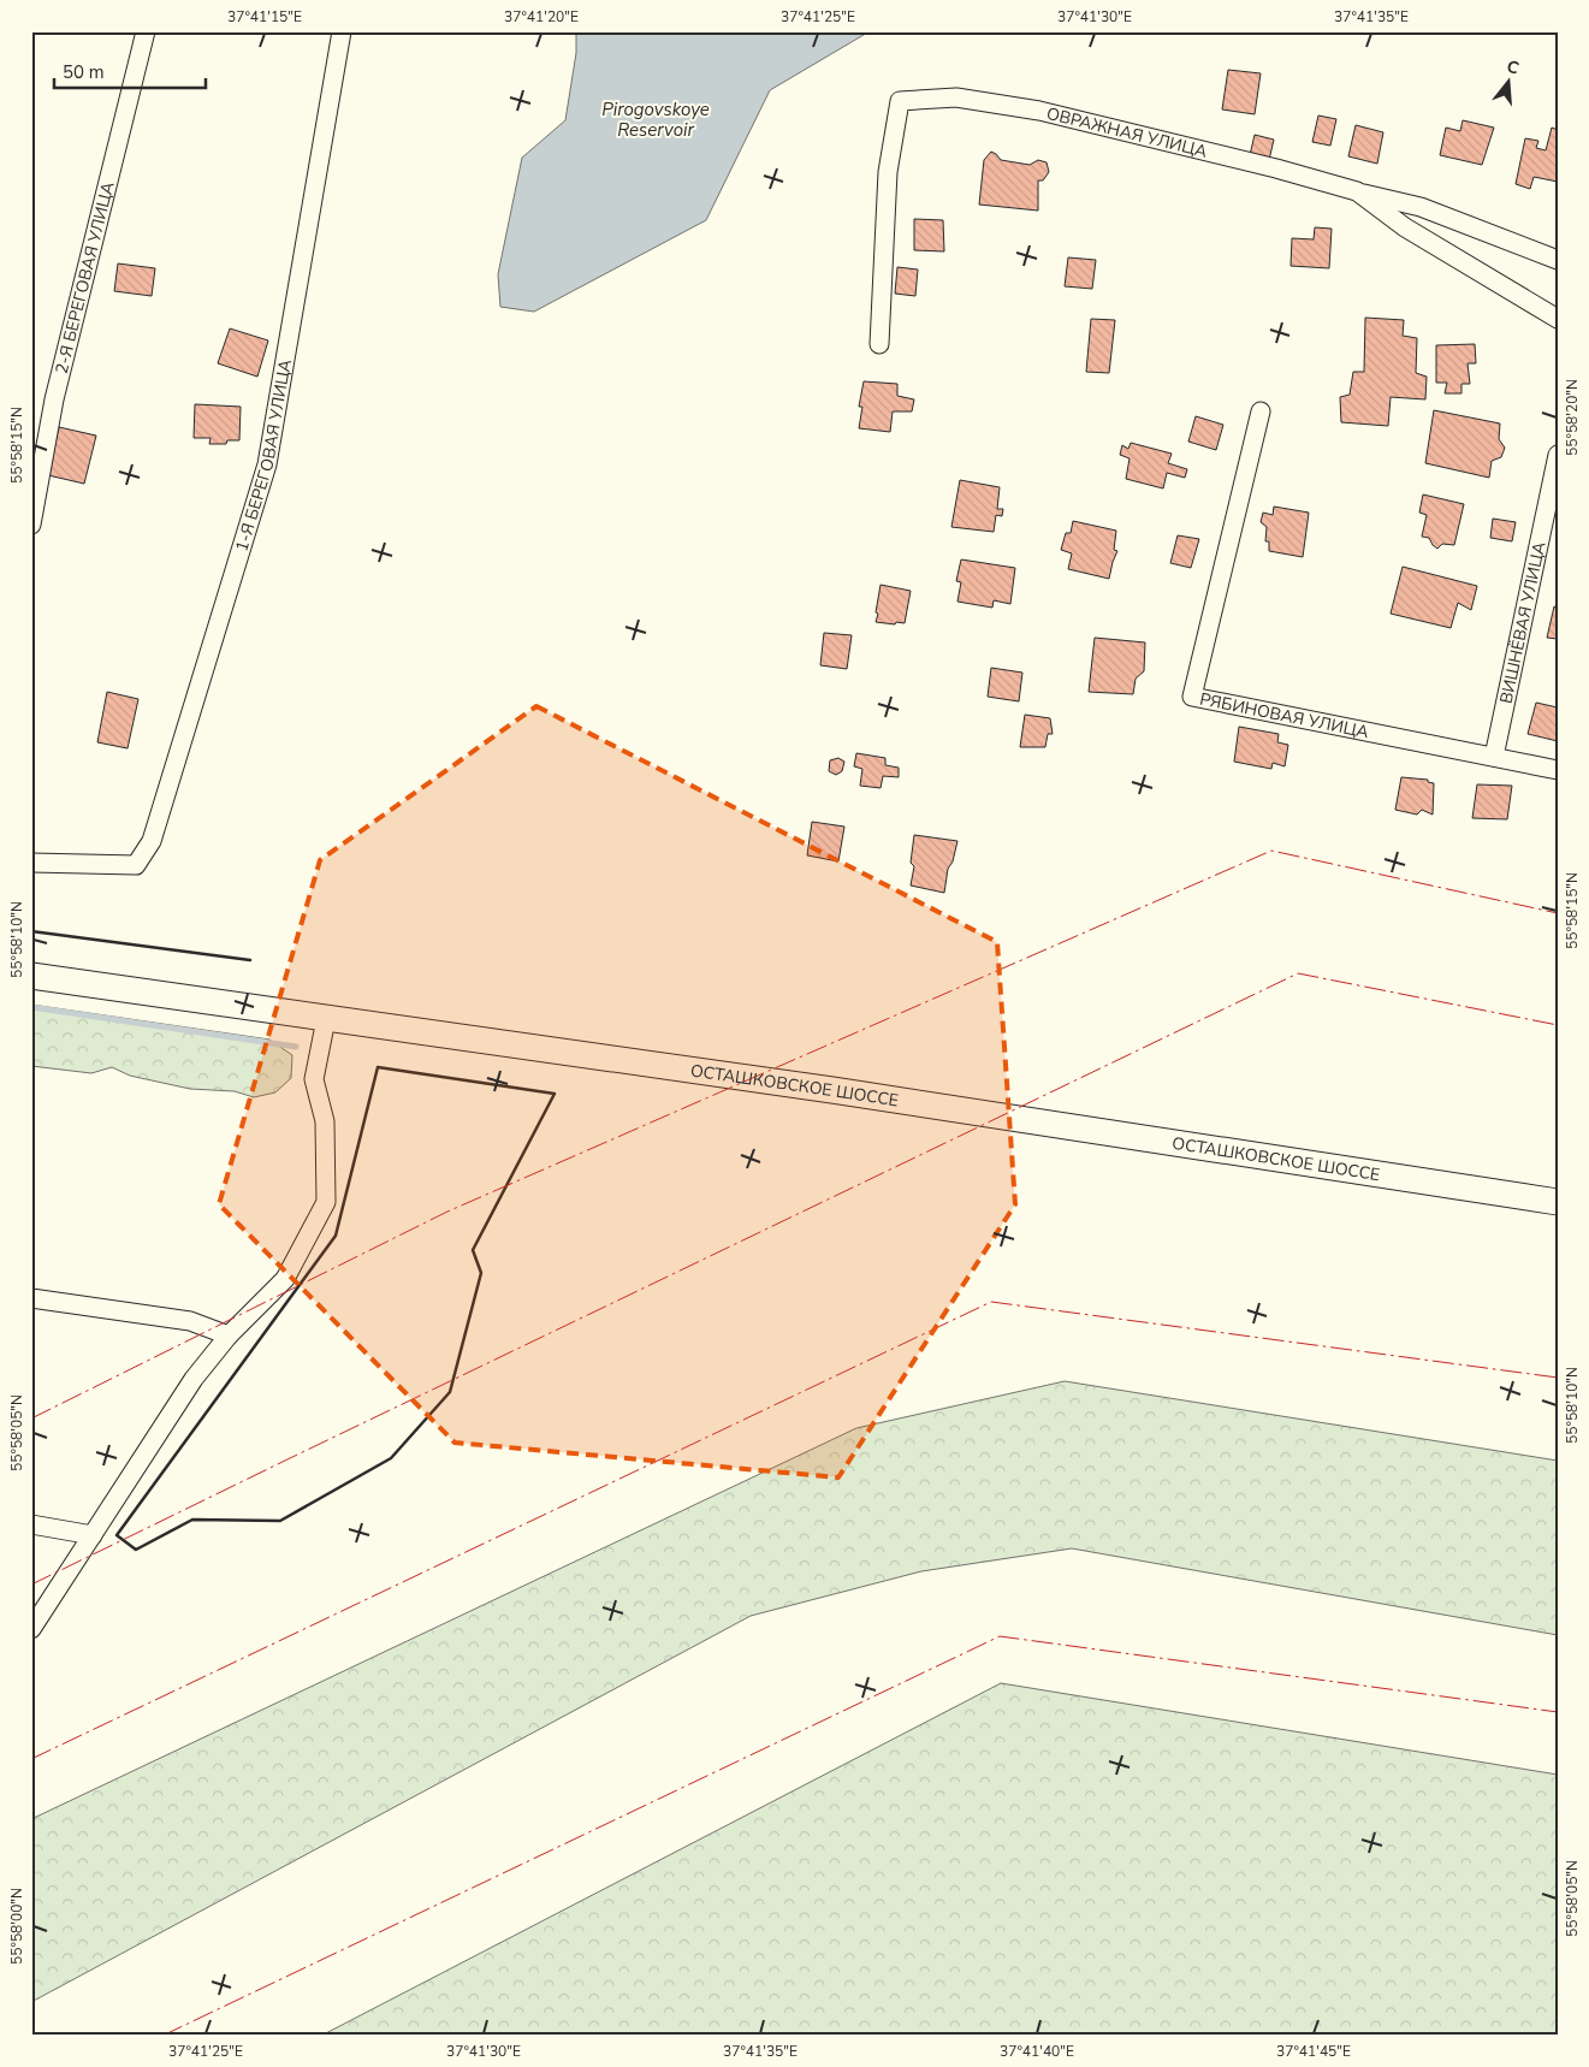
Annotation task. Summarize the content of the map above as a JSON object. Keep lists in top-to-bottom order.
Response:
{
  "streets": {
    "main road": ["ОСТАШКОВСКОЕ ШОССЕ"],
    "street": [
      "ОВРАЖНАЯ УЛИЦА",
      "2-Я БЕРЕГОВАЯ УЛИЦА",
      "1-Я БЕРЕГОВАЯ УЛИЦА",
      "ВИШНЁВАЯ УЛИЦА",
      "РЯБИНОВАЯ УЛИЦА"
    ]
  },
  "crossings": [
    ["ВИШНЁВАЯ УЛИЦА", "РЯБИНОВАЯ УЛИЦА"]
  ],
  "water": ["Pirogovskoye Reservoir"],
  "scale_bar": "50 m",
  "north": "top",
  "coordinates": [
    "37°41'15\"E",
    "37°41'20\"E",
    "37°41'25\"E",
    "37°41'30\"E",
    "37°41'35\"E",
    "55°58'20\"N",
    "55°58'15\"N",
    "55°58'10\"N",
    "55°58'05\"N",
    "55°58'00\"N",
    "37°41'40\"E",
    "37°41'45\"E"
  ]
}
